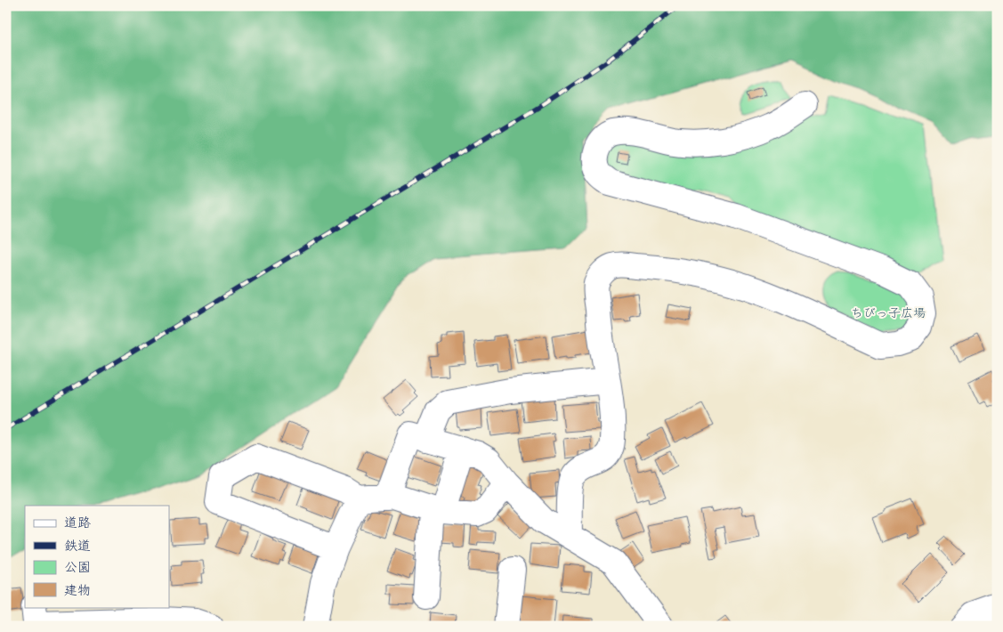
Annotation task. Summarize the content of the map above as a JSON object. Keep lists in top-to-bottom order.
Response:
{
  "parks": ["ちびっ子広場"],
  "legend": [
    "道路",
    "鉄道",
    "公園",
    "建物"
  ]
}
